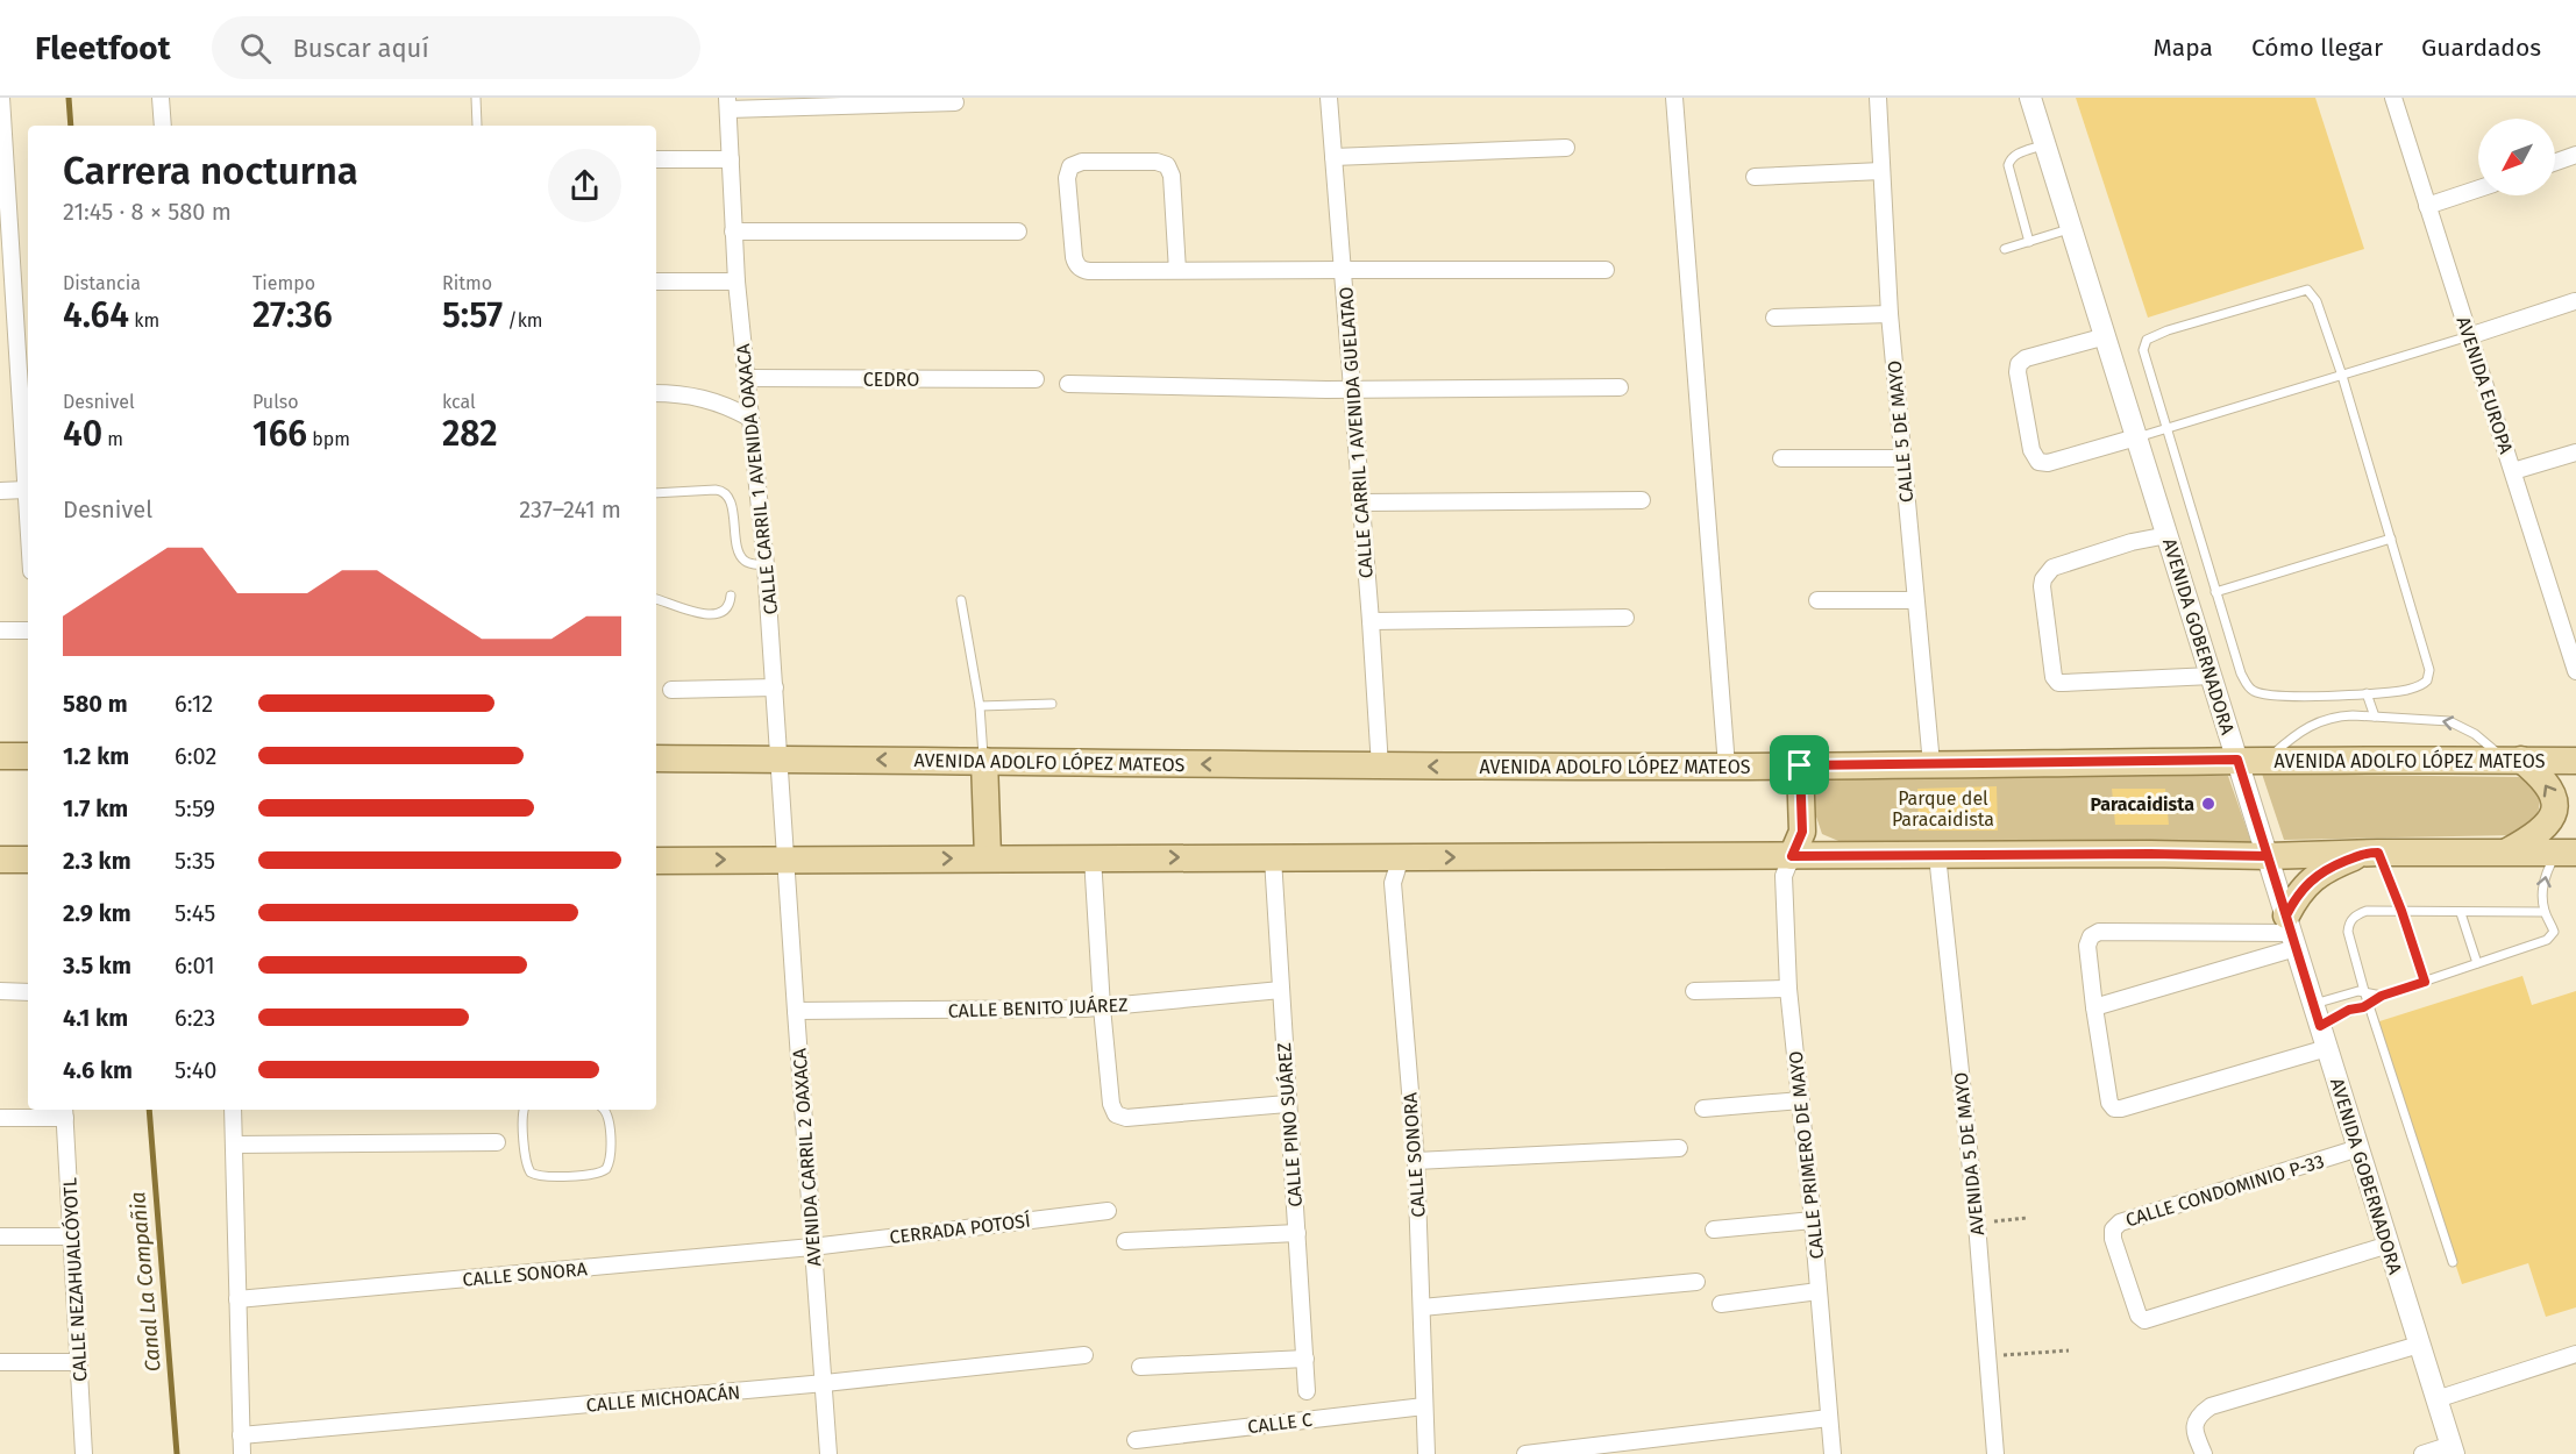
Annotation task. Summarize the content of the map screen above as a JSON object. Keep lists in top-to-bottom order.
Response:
{
  "streets": {
    "main road": ["AVENIDA ADOLFO LÓPEZ MATEOS"],
    "street": [
      "CEDRO",
      "AVENIDA EUROPA",
      "CALLE 5 DE MAYO",
      "CALLE CARRIL 1 AVENIDA GUELATAO",
      "CALLE CARRIL 1 AVENIDA OAXACA",
      "AVENIDA GOBERNADORA",
      "CALLE BENITO JUÁREZ",
      "CALLE PINO SUÁREZ",
      "AVENIDA 5 DE MAYO",
      "CALLE SONORA",
      "CALLE PRIMERO DE MAYO",
      "AVENIDA CARRIL 2 OAXACA",
      "CALLE CONDOMINIO P-33",
      "CERRADA POTOSÍ",
      "CALLE NEZAHUALCÓYOTL",
      "CALLE MICHOACÁN",
      "CALLE C"
    ]
  },
  "crossings": [
    ["CEDRO", "CALLE CARRIL 1 AVENIDA OAXACA"],
    ["CALLE 5 DE MAYO", "AVENIDA ADOLFO LÓPEZ MATEOS"],
    ["CALLE CARRIL 1 AVENIDA GUELATAO", "AVENIDA ADOLFO LÓPEZ MATEOS"],
    ["CALLE CARRIL 1 AVENIDA OAXACA", "AVENIDA ADOLFO LÓPEZ MATEOS"],
    ["CALLE CARRIL 1 AVENIDA OAXACA", "AVENIDA CARRIL 2 OAXACA"],
    ["AVENIDA GOBERNADORA", "AVENIDA ADOLFO LÓPEZ MATEOS"],
    ["AVENIDA GOBERNADORA", "CALLE CONDOMINIO P-33"],
    ["CALLE BENITO JUÁREZ", "CALLE PINO SUÁREZ"],
    ["CALLE BENITO JUÁREZ", "AVENIDA CARRIL 2 OAXACA"],
    ["CALLE SONORA", "AVENIDA CARRIL 2 OAXACA"],
    ["CALLE SONORA", "CERRADA POTOSÍ"],
    ["CALLE SONORA", "CALLE C"],
    ["AVENIDA CARRIL 2 OAXACA", "CERRADA POTOSÍ"],
    ["AVENIDA CARRIL 2 OAXACA", "CALLE MICHOACÁN"]
  ],
  "water": ["Canal La Compañia"],
  "parks": ["Parque del Paracaidista"],
  "places": ["Paracaidista"],
  "north": "bottom left",
  "page": {
    "header": "Fleetfoot",
    "search": "Buscar aquí",
    "nav": ["Mapa", "Cómo llegar", "Guardados"],
    "heading": ["Carrera nocturna", "21:45 · 8 × 580 m"],
    "stats": [
      ["Distancia", "4.64 km"],
      ["Tiempo", "27:36"],
      ["Ritmo", "5:57 /km"],
      ["Desnivel", "40 m"],
      ["Pulso", "166 bpm"],
      ["kcal", "282"]
    ],
    "chart": ["Desnivel", "237–241 m"],
    "list": [
      {
        "name": "580 m",
        "note": "6:12"
      },
      {
        "name": "1.2 km",
        "note": "6:02"
      },
      {
        "name": "1.7 km",
        "note": "5:59"
      },
      {
        "name": "2.3 km",
        "note": "5:35"
      },
      {
        "name": "2.9 km",
        "note": "5:45"
      },
      {
        "name": "3.5 km",
        "note": "6:01"
      },
      {
        "name": "4.1 km",
        "note": "6:23"
      },
      {
        "name": "4.6 km",
        "note": "5:40"
      }
    ]
  }
}
